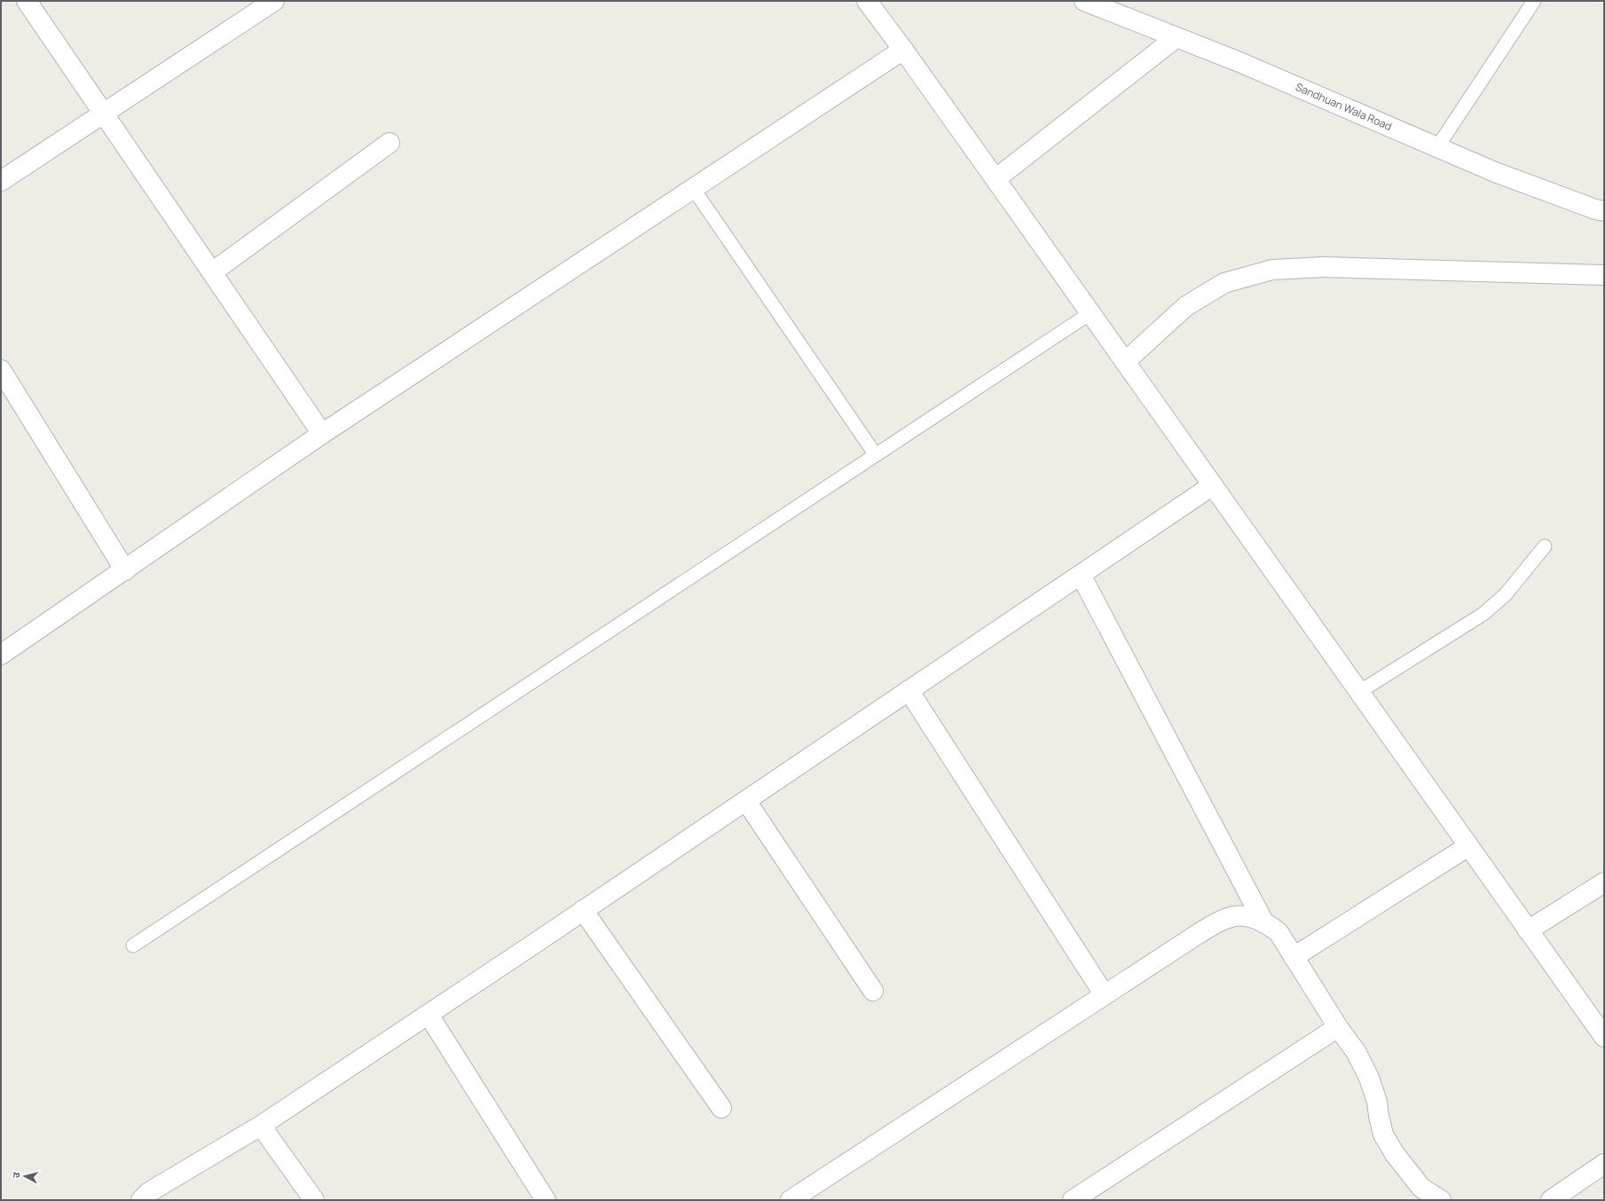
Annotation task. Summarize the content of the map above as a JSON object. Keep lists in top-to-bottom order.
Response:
{
  "streets": {
    "street": ["Sandhuan Wala Road"]
  },
  "north": "left"
}
